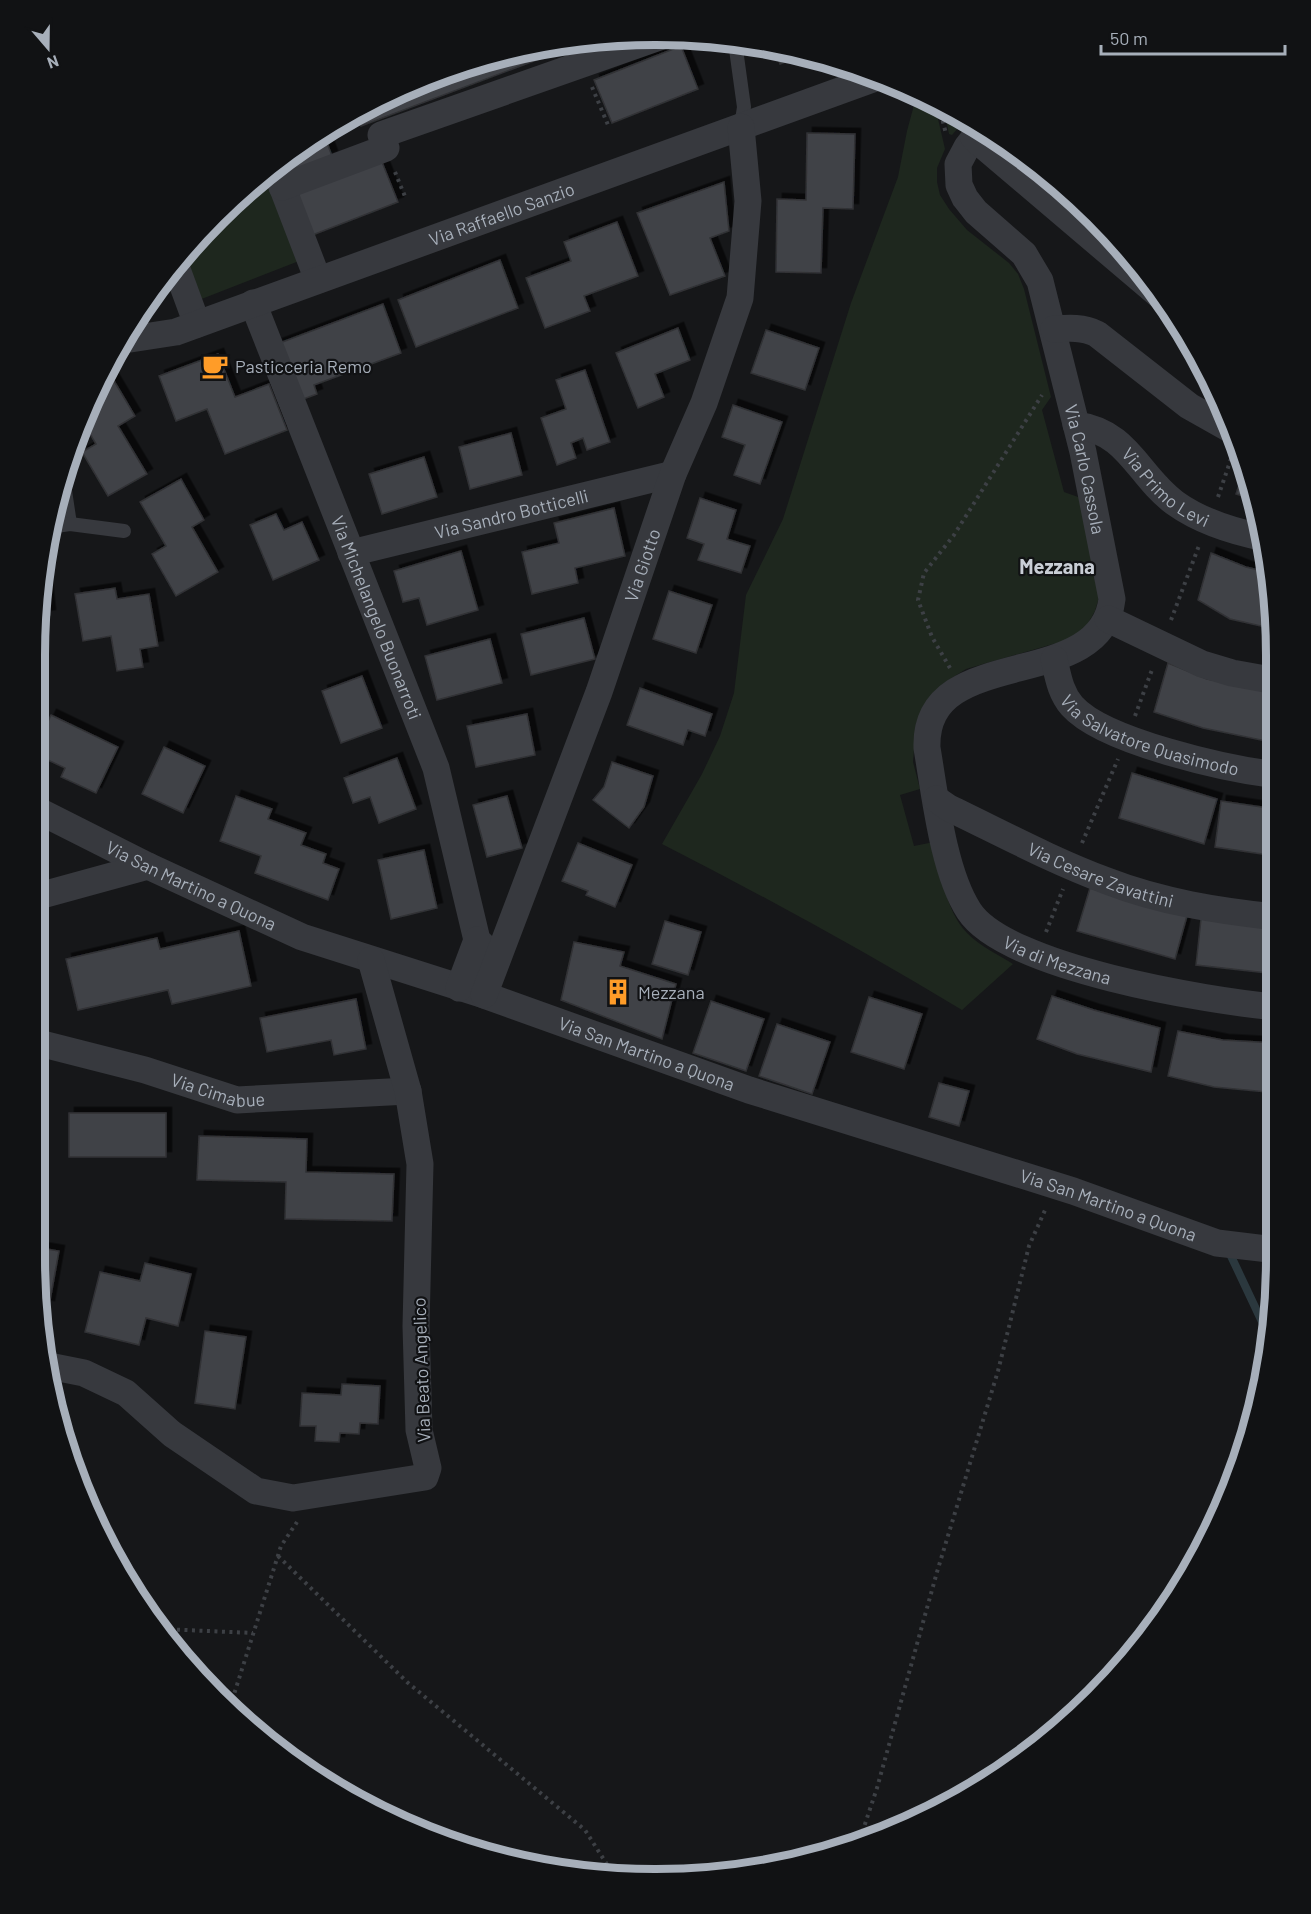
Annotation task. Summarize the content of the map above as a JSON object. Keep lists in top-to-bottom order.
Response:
{
  "streets": {
    "street": [
      "Via Raffaello Sanzio",
      "Via Carlo Cassola",
      "Via Primo Levi",
      "Via Sandro Botticelli",
      "Via Giotto",
      "Via Michelangelo Buonarroti",
      "Via Salvatore Quasimodo",
      "Via Cesare Zavattini",
      "Via San Martino a Quona",
      "Via di Mezzana",
      "Via Cimabue",
      "Via Beato Angelico"
    ]
  },
  "crossings": [
    ["Via Raffaello Sanzio", "Via Giotto"],
    ["Via Raffaello Sanzio", "Via Michelangelo Buonarroti"],
    ["Via Carlo Cassola", "Via Primo Levi"],
    ["Via Sandro Botticelli", "Via Giotto"],
    ["Via Sandro Botticelli", "Via Michelangelo Buonarroti"],
    ["Via Giotto", "Via San Martino a Quona"],
    ["Via Cesare Zavattini", "Via di Mezzana"],
    ["Via San Martino a Quona", "Via Beato Angelico"],
    ["Via Cimabue", "Via Beato Angelico"]
  ],
  "districts": ["Mezzana"],
  "places": {
    "cafe": ["Pasticceria Remo"],
    "building": ["Mezzana"]
  },
  "scale_bar": "50 m",
  "north": "bottom"
}
